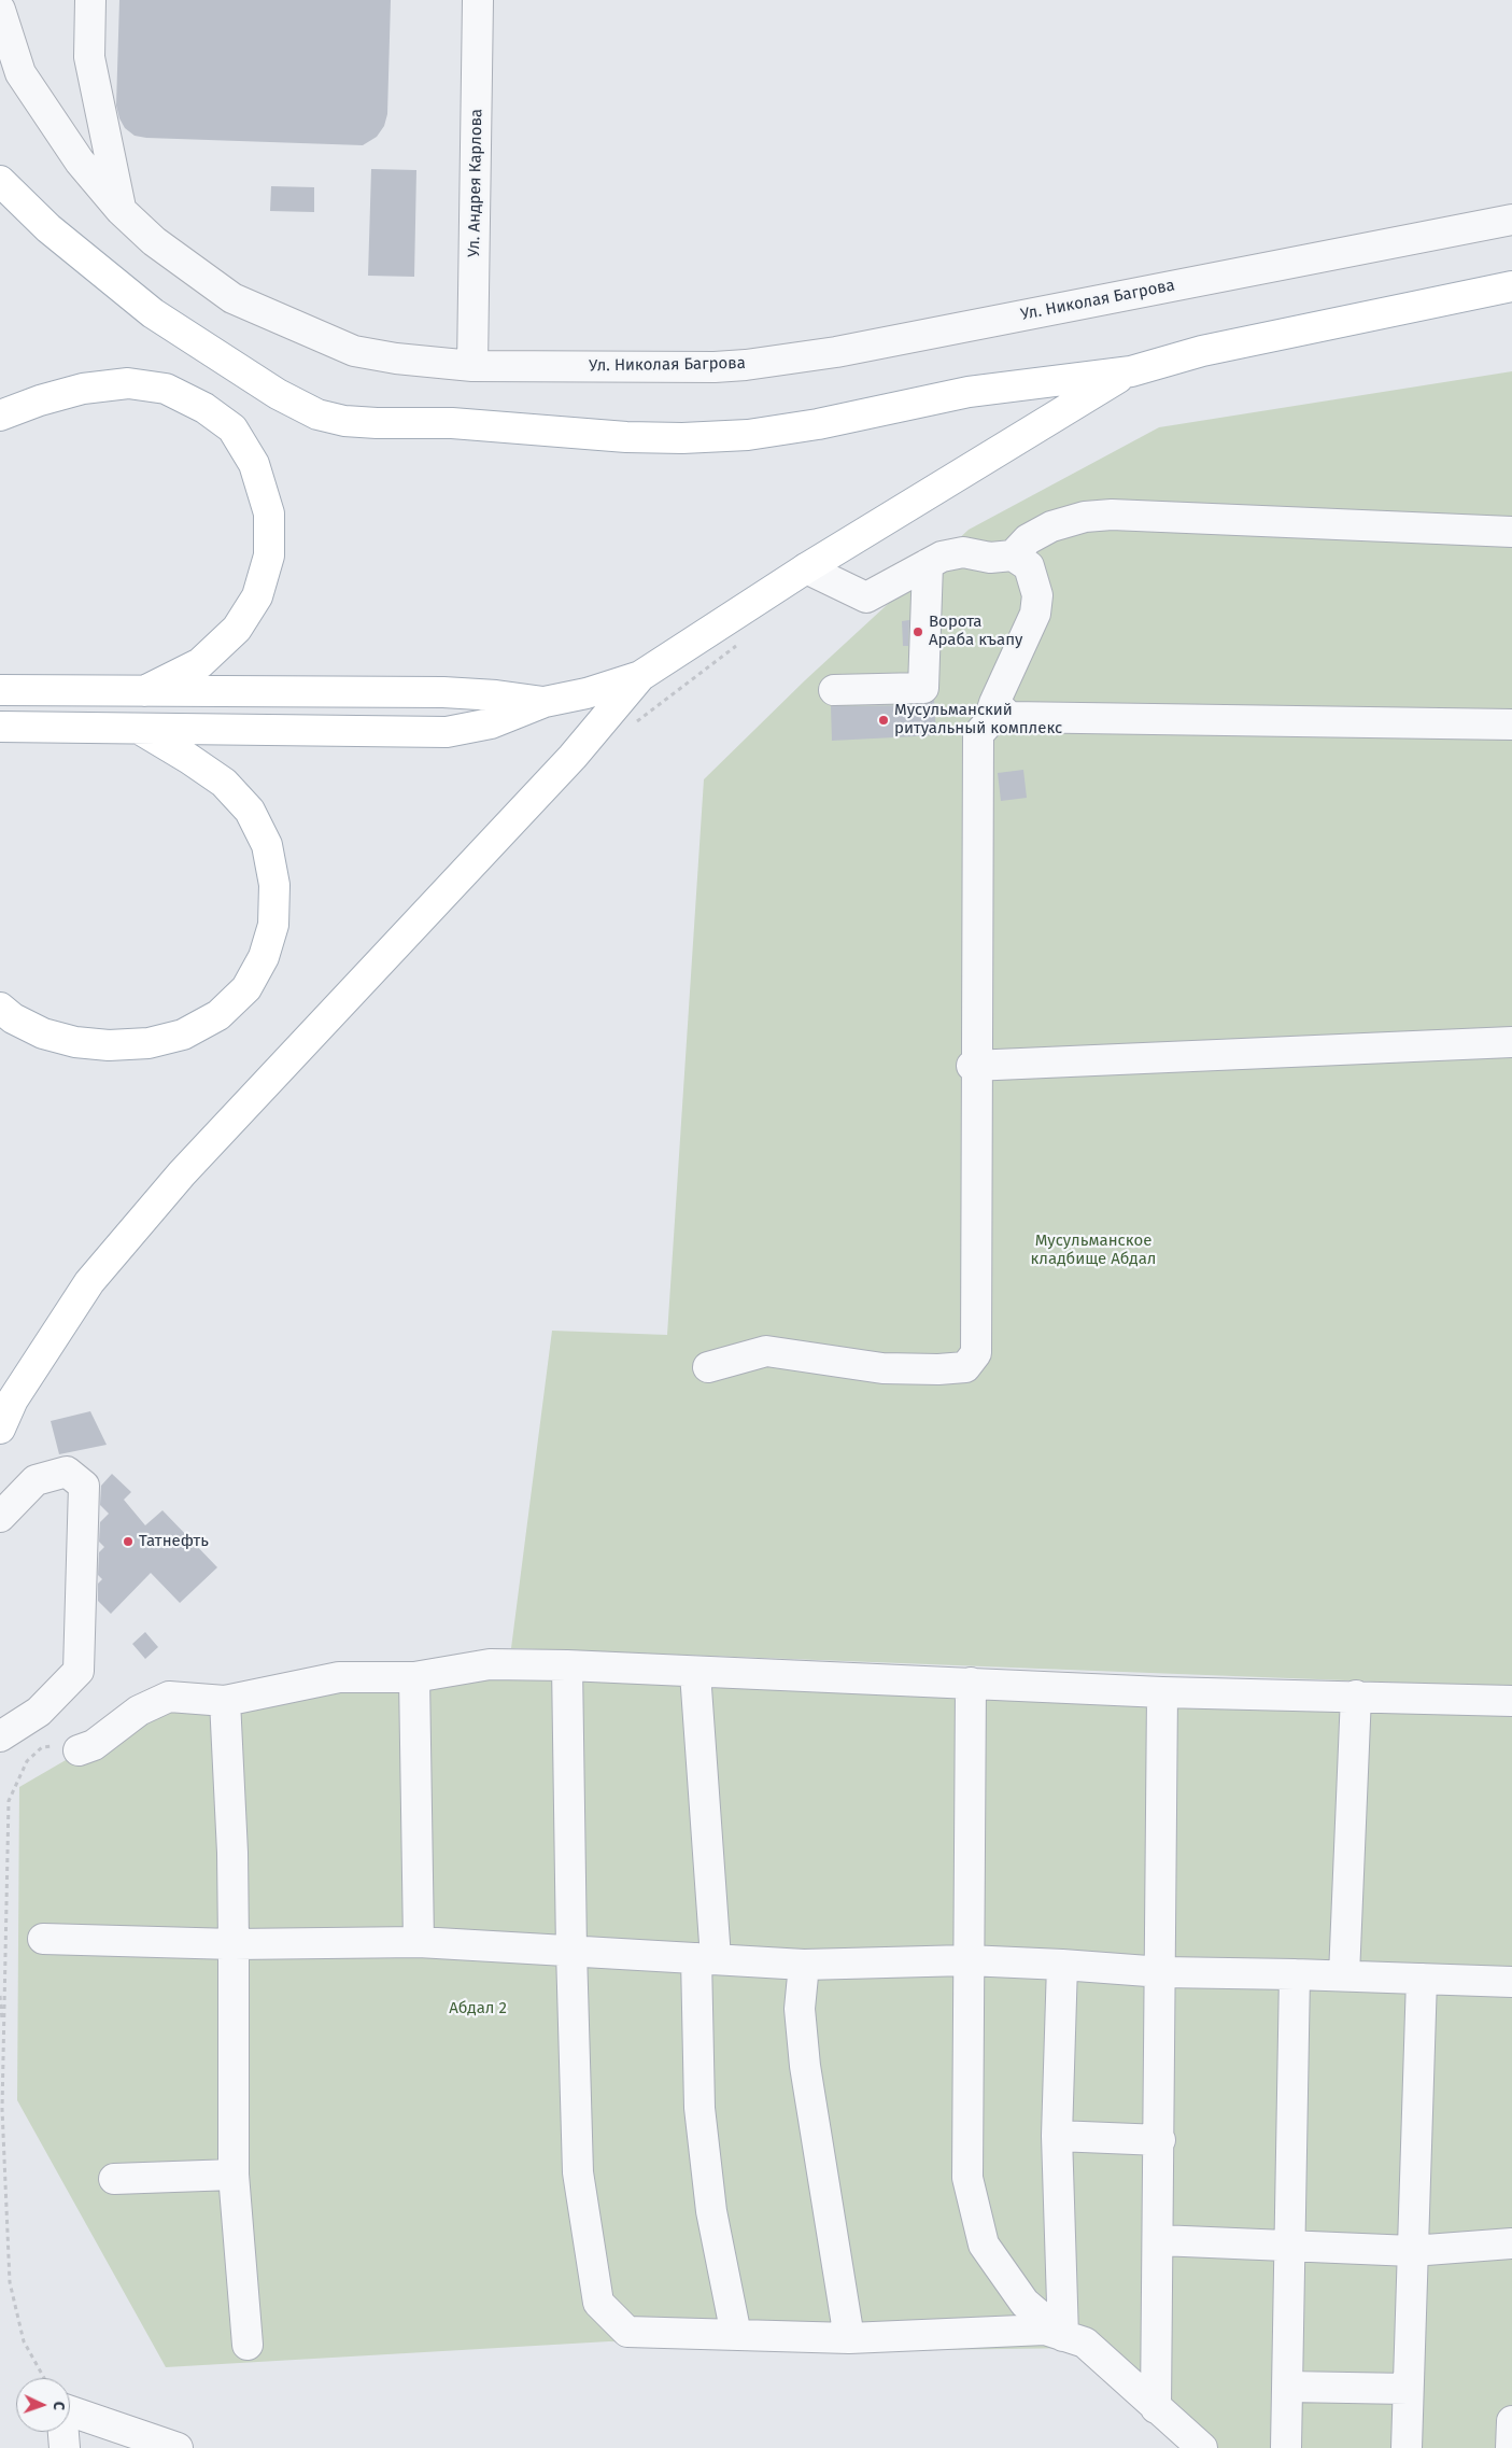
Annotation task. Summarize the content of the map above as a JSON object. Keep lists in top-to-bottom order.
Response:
{
  "streets": {
    "street": ["Ул. Андрея Карлова", "Ул. Николая Багрова"]
  },
  "crossings": [
    ["Ул. Андрея Карлова", "Ул. Николая Багрова"]
  ],
  "parks": ["Мусульманское кладбище Абдал", "Абдал 2"],
  "places": ["Ворота Араба къапу", "Мусульманский ритуальный комплекс", "Татнефть"],
  "north": "right"
}
